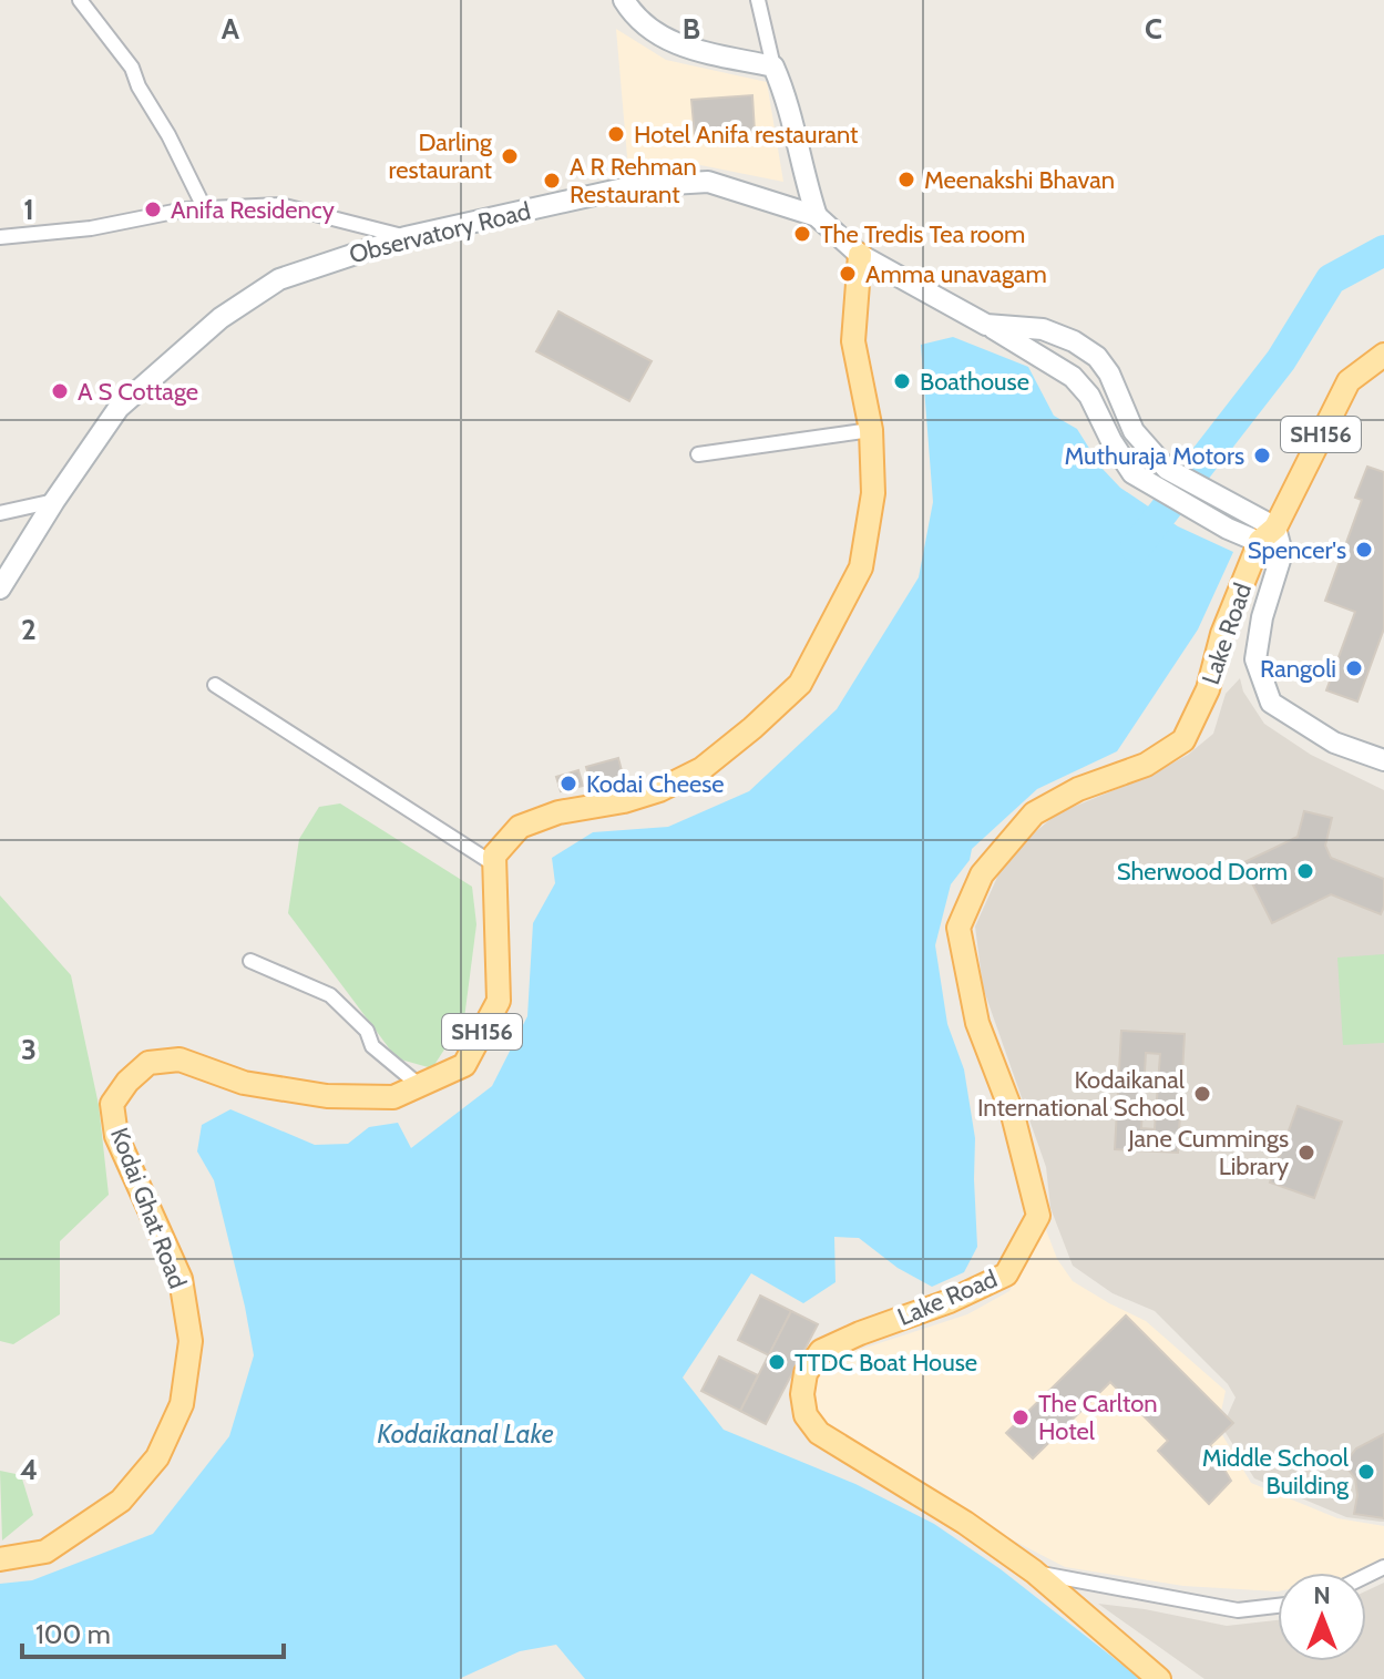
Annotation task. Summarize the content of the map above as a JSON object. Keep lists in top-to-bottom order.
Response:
{
  "streets": {
    "main road": [
      "Observatory Road",
      "SH156",
      "Lake Road",
      "Kodai Ghat Road"
    ]
  },
  "crossings": [
    ["Observatory Road", "SH156"],
    ["Observatory Road", "Lake Road"],
    ["SH156", "Lake Road"]
  ],
  "water": ["Kodaikanal Lake"],
  "places": [
    "Hotel Anifa restaurant",
    "Darling restaurant",
    "Meenakshi Bhavan",
    "A R Rehman Restaurant",
    "Anifa Residency",
    "The Tredis Tea room",
    "Amma unavagam",
    "Boathouse",
    "A S Cottage",
    "Muthuraja Motors",
    "Spencer's",
    "Rangoli",
    "Kodai Cheese",
    "Sherwood Dorm",
    "Kodaikanal International School",
    "Jane Cummings Library",
    "TTDC Boat House",
    "The Carlton Hotel",
    "Middle School Building"
  ],
  "scale_bar": "100 m",
  "north": "top",
  "grid": {
    "columns": ["A", "B", "C"],
    "rows": [
      "1",
      "2",
      "3",
      "4"
    ]
  }
}
